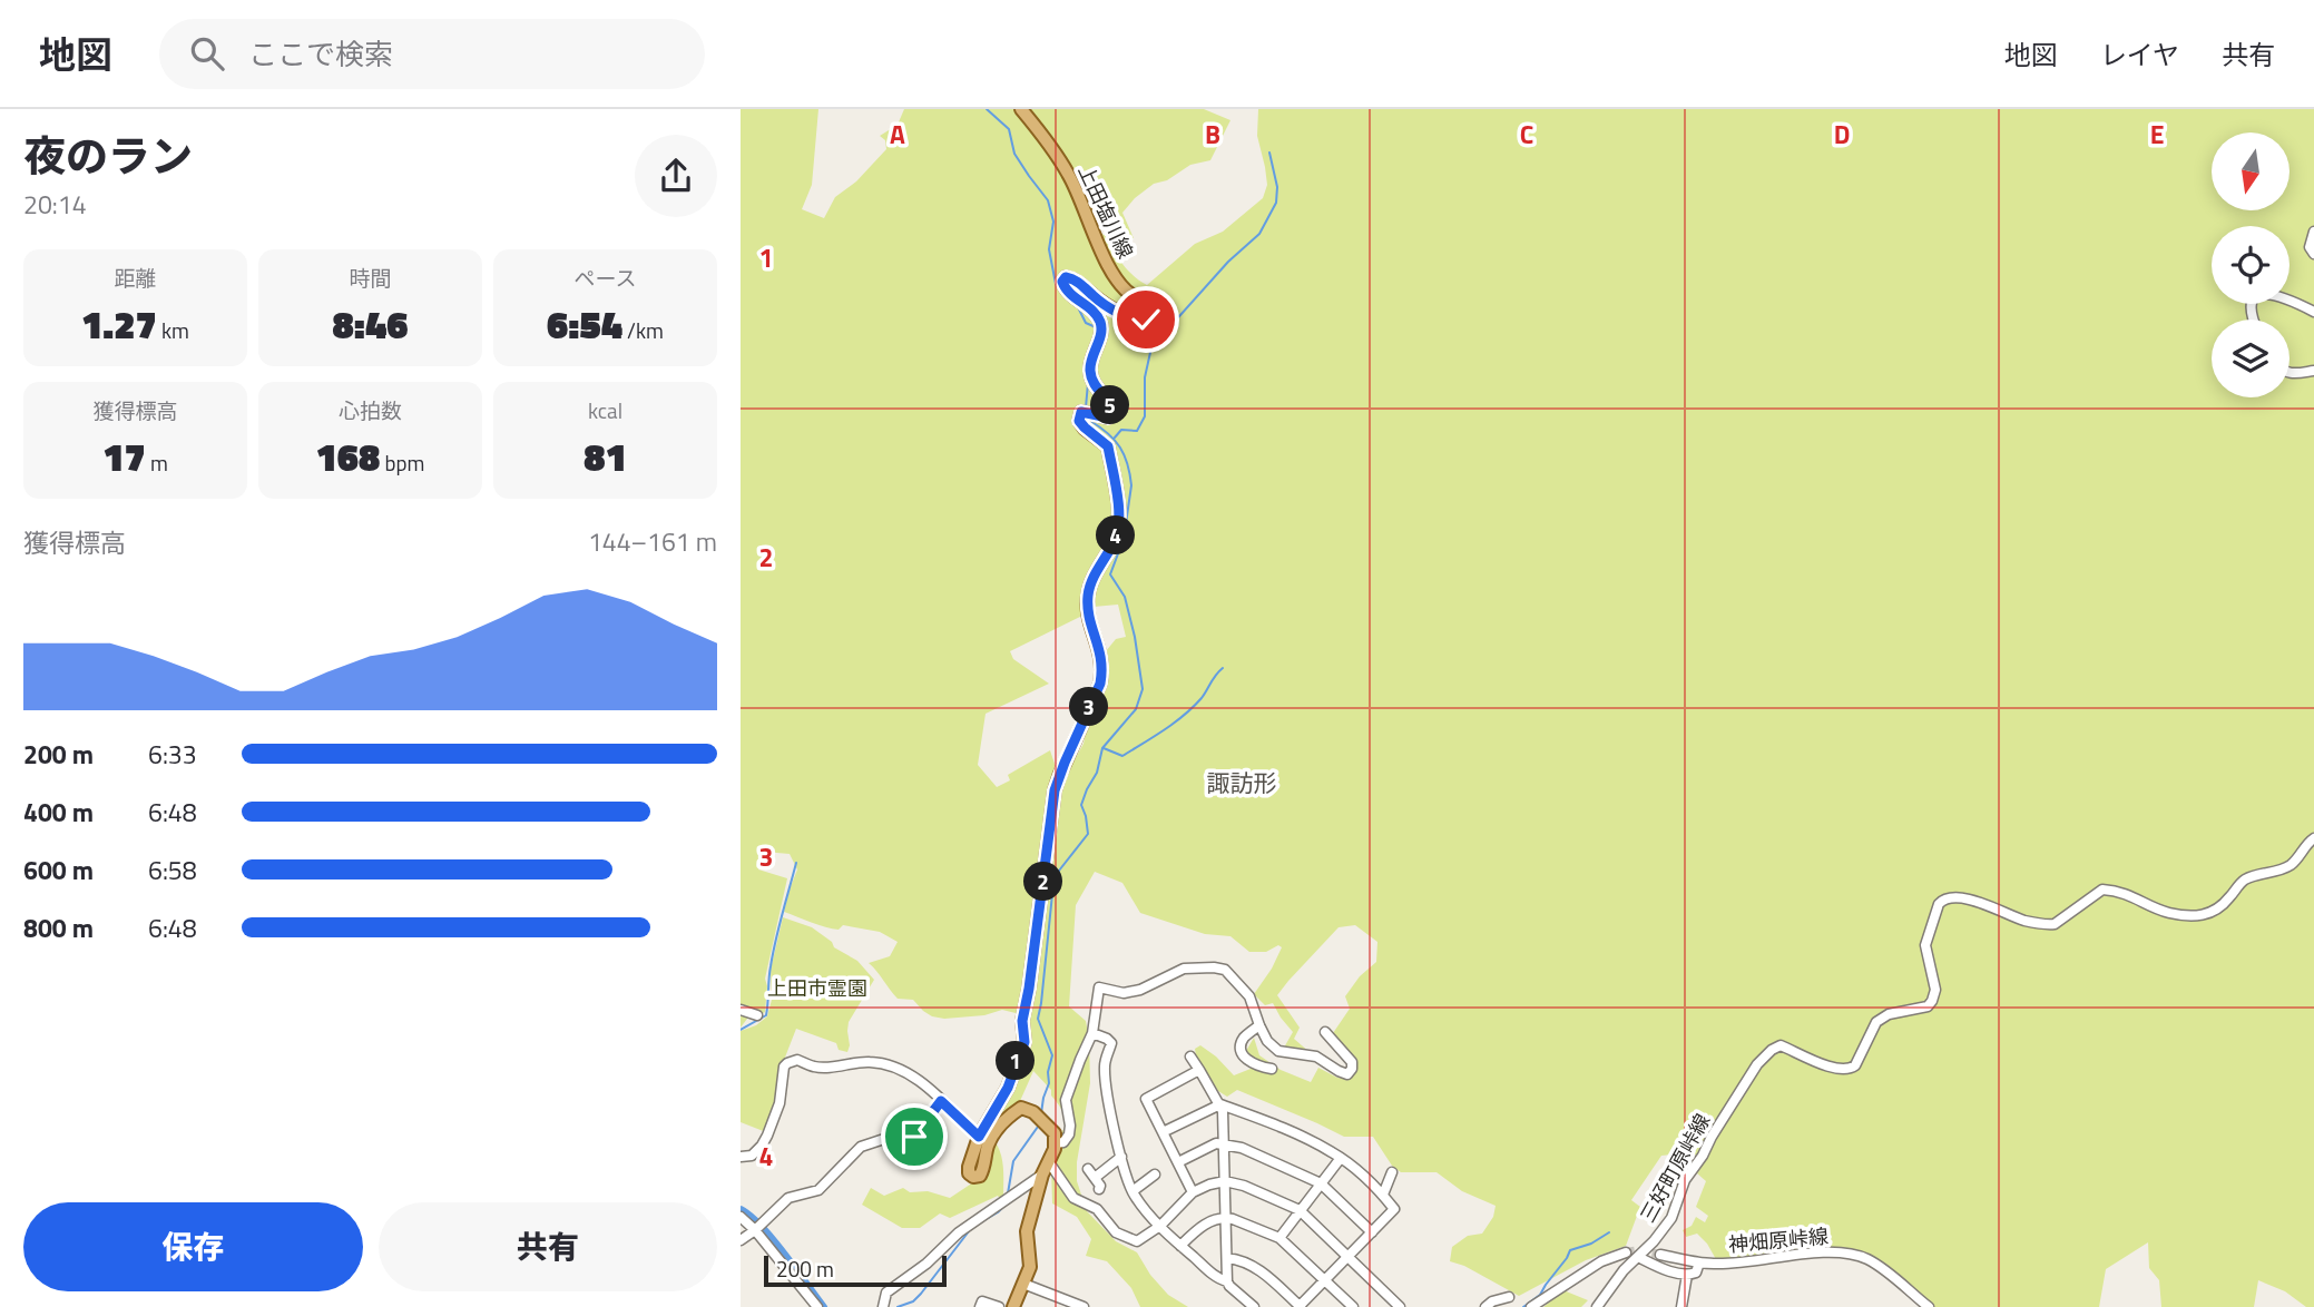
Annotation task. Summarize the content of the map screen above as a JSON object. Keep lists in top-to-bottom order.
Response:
{
  "streets": {
    "main road": ["上田塩川線"],
    "street": ["三好町原峠線", "神畑原峠線"]
  },
  "districts": ["諏訪形"],
  "parks": ["上田市霊園"],
  "scale_bar": "200 m",
  "north": "bottom",
  "page": {
    "header": "地図",
    "search": "ここで検索",
    "nav": ["地図", "レイヤ", "共有"],
    "heading": ["夜のラン", "20:14"],
    "stats": [
      ["距離", "1.27 km"],
      ["時間", "8:46"],
      ["ペース", "6:54 /km"],
      ["獲得標高", "17 m"],
      ["心拍数", "168 bpm"],
      ["kcal", "81"]
    ],
    "pins": [
      "5",
      "4",
      "3",
      "2",
      "1"
    ],
    "chart": ["獲得標高", "144–161 m"],
    "list": [
      {
        "name": "200 m",
        "note": "6:33"
      },
      {
        "name": "400 m",
        "note": "6:48"
      },
      {
        "name": "600 m",
        "note": "6:58"
      },
      {
        "name": "800 m",
        "note": "6:48"
      }
    ],
    "buttons": ["保存", "共有"],
    "scale": "200 m"
  },
  "grid": {
    "columns": [
      "A",
      "B",
      "C",
      "D",
      "E"
    ],
    "rows": [
      "1",
      "2",
      "3",
      "4"
    ]
  }
}
